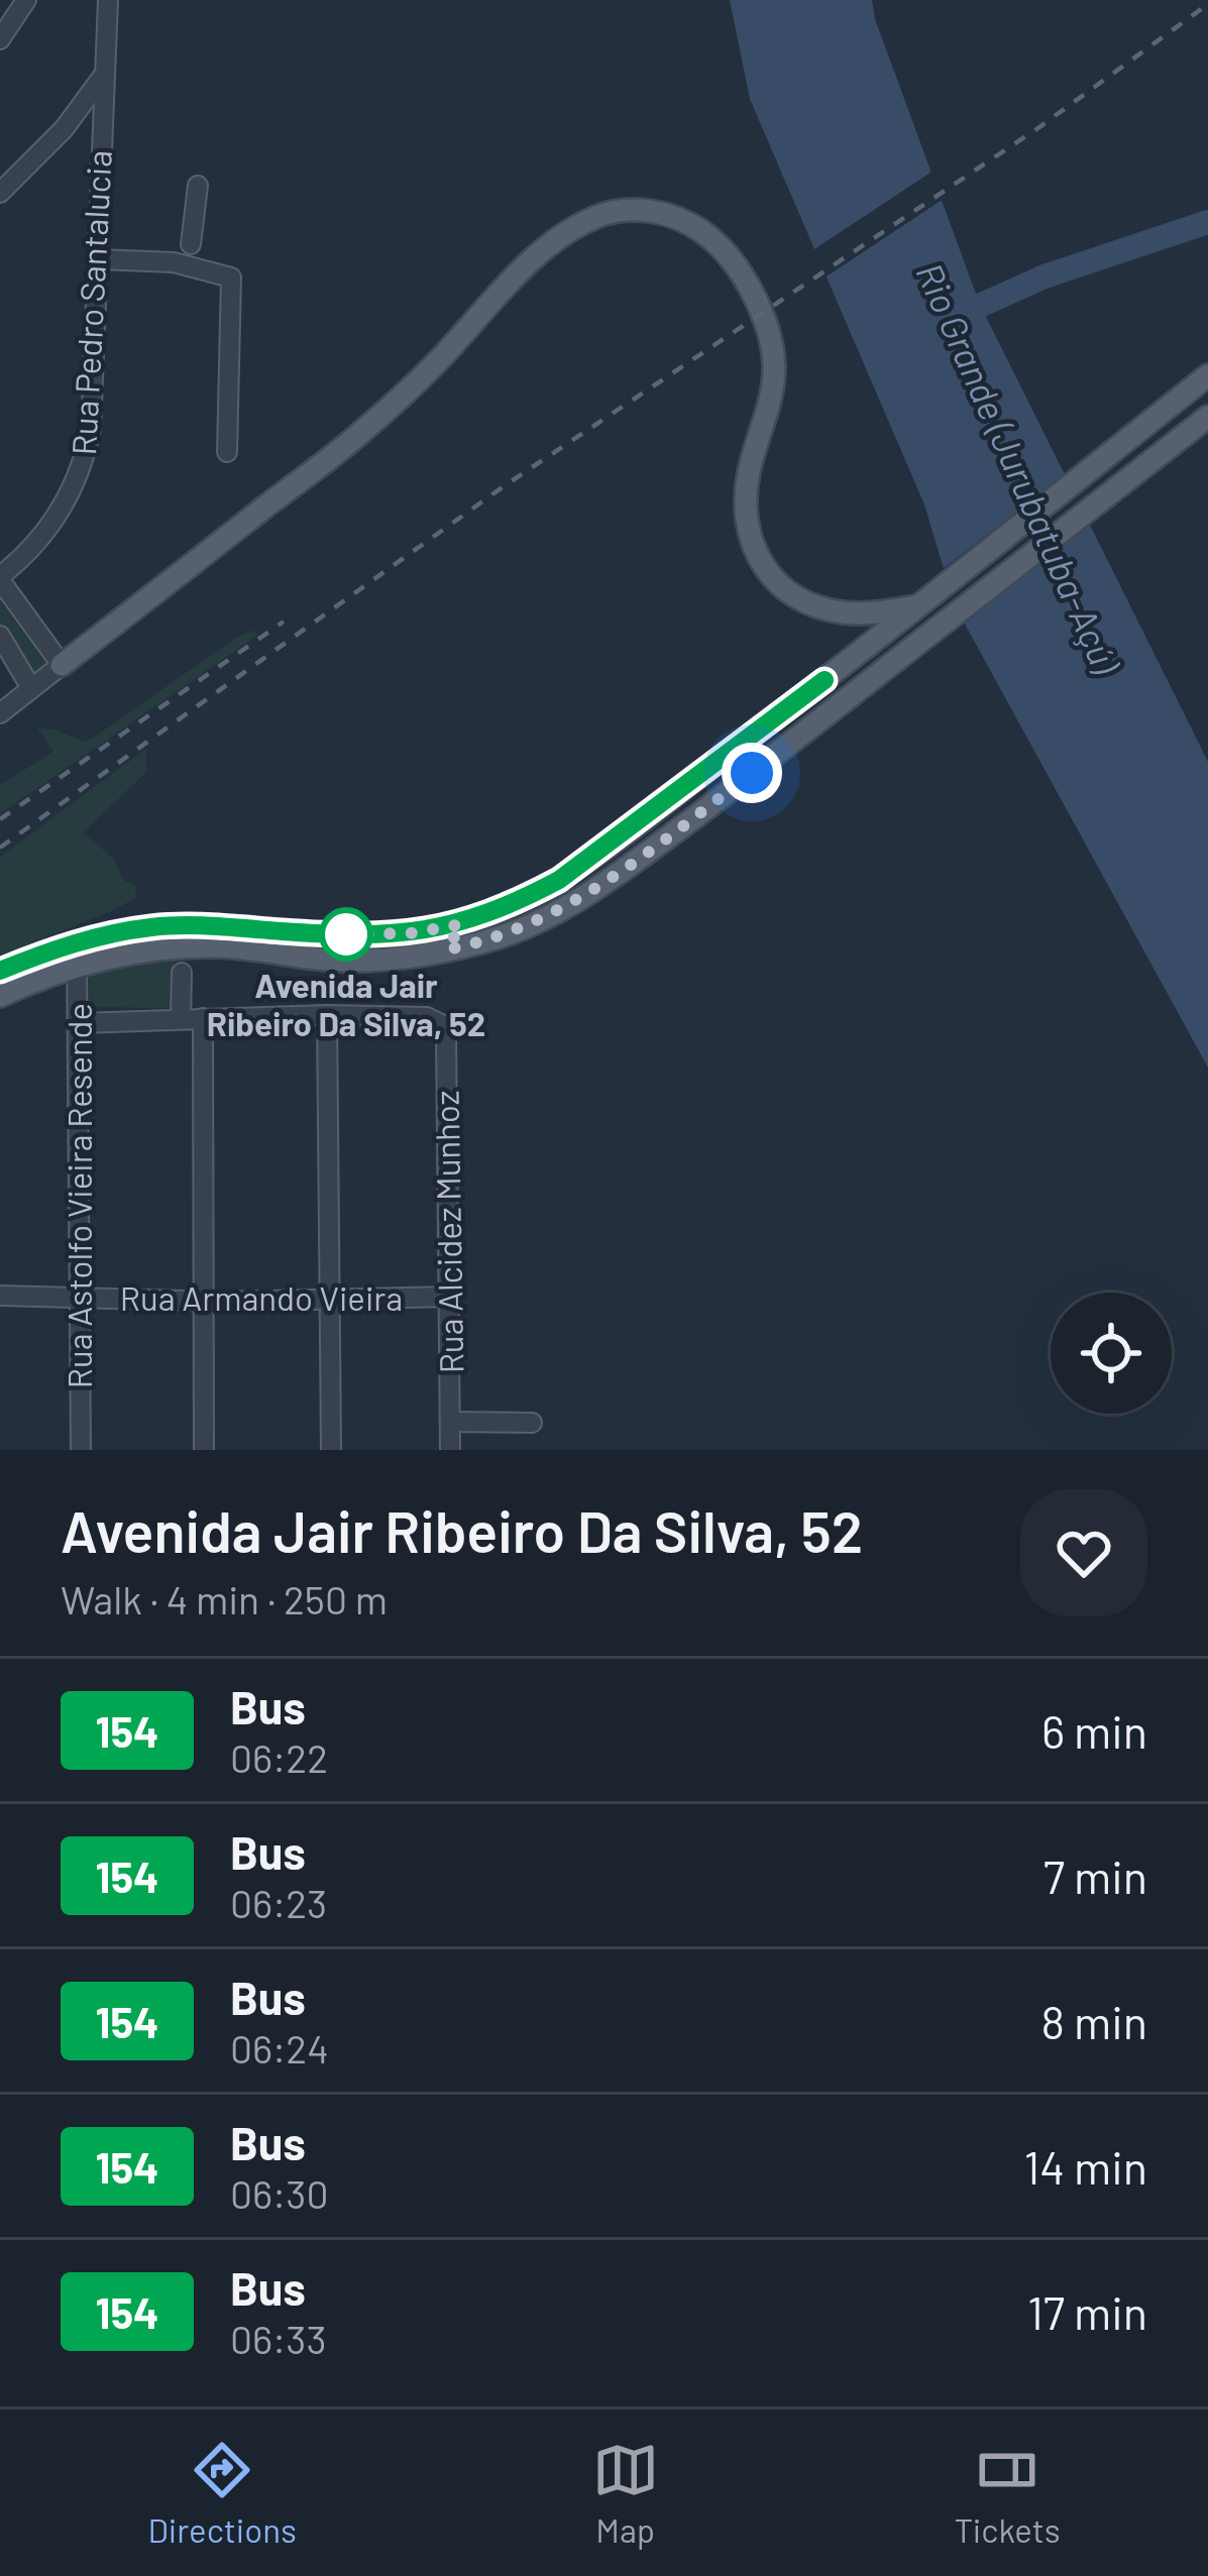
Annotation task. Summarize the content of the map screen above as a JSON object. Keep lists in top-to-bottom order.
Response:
{
  "streets": {
    "street": [
      "Rua Pedro Santalucia",
      "Rua Astolfo Vieira Resende",
      "Rua Alcidez Munhoz",
      "Rua Armando Vieira"
    ]
  },
  "crossings": [
    ["Rua Astolfo Vieira Resende", "Rua Armando Vieira"],
    ["Rua Alcidez Munhoz", "Rua Armando Vieira"]
  ],
  "water": ["Rio Grande (Jurubatuba-Açú)"],
  "places": ["Avenida Jair Ribeiro Da Silva, 52"],
  "lines": ["bus line 154"],
  "page": {
    "heading": ["Avenida Jair Ribeiro Da Silva, 52", "Walk · 4 min · 250 m"],
    "list": [
      {
        "mark": "154",
        "name": "Bus",
        "note": "06:22",
        "value": "6 min"
      },
      {
        "mark": "154",
        "name": "Bus",
        "note": "06:23",
        "value": "7 min"
      },
      {
        "mark": "154",
        "name": "Bus",
        "note": "06:24",
        "value": "8 min"
      },
      {
        "mark": "154",
        "name": "Bus",
        "note": "06:30",
        "value": "14 min"
      },
      {
        "mark": "154",
        "name": "Bus",
        "note": "06:33",
        "value": "17 min"
      }
    ],
    "tabs": ["Directions", "Map", "Tickets"]
  }
}
